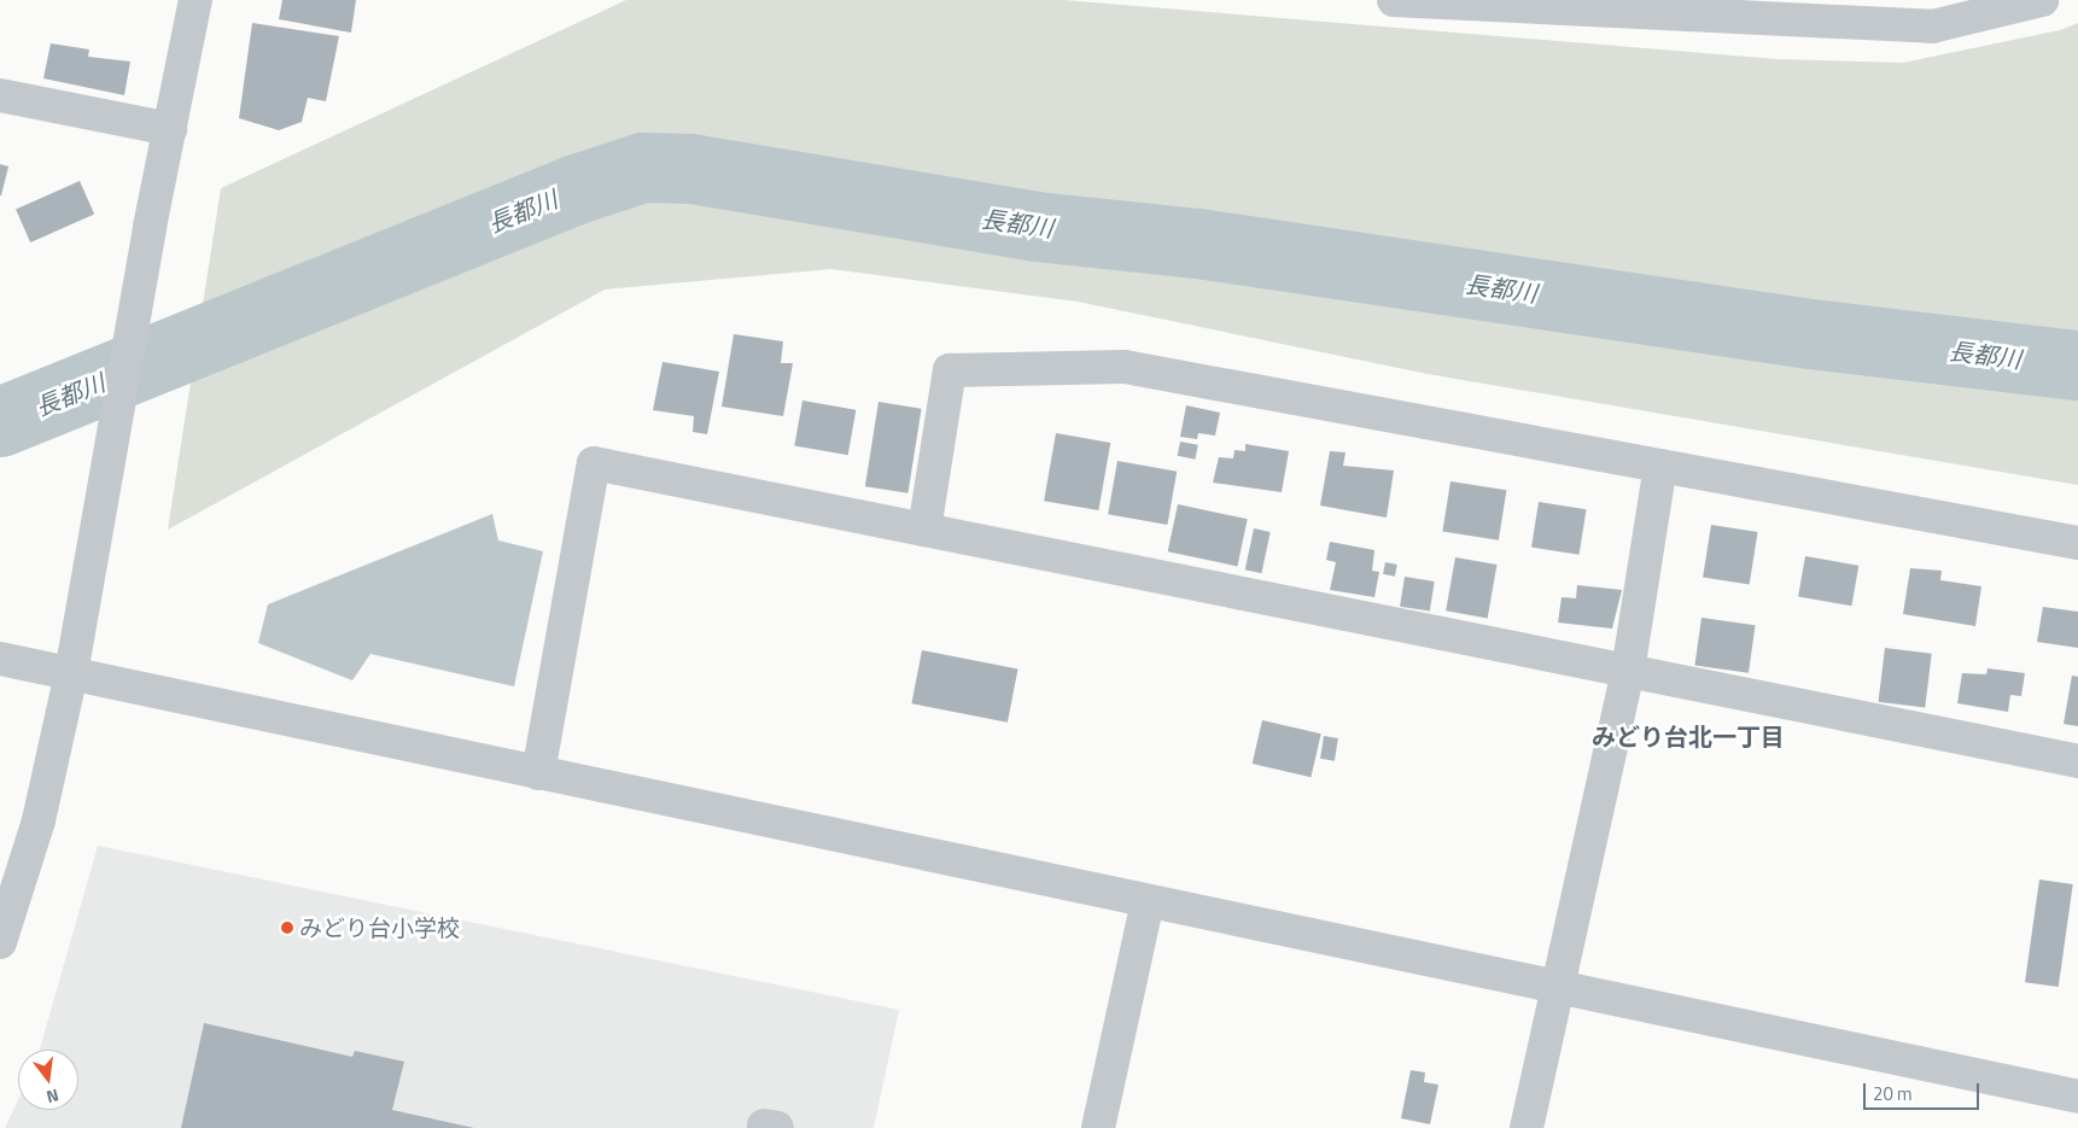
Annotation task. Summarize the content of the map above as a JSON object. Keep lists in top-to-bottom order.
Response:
{
  "districts": ["みどり台北一丁目"],
  "water": ["長都川"],
  "places": ["みどり台小学校"],
  "scale_bar": "20 m",
  "north": "bottom"
}
